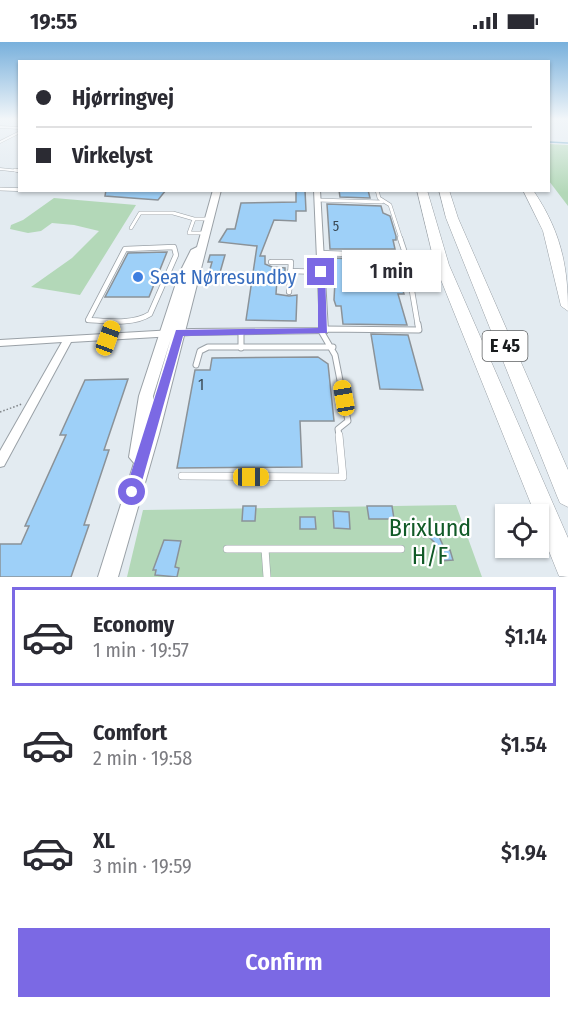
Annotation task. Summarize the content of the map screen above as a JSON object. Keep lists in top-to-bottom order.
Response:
{
  "streets": {
    "highway": ["E 45"]
  },
  "parks": ["Brixlund H/F"],
  "places": ["Seat Nørresundby"],
  "house_numbers": ["5", "1"],
  "page": {
    "status": "19:55",
    "banner": ["Hjørringvej", "Virkelyst"],
    "bubble": "1 min",
    "list": [
      {
        "name": "Economy",
        "note": "1 min · 19:57",
        "value": "$1.14"
      },
      {
        "name": "Comfort",
        "note": "2 min · 19:58",
        "value": "$1.54"
      },
      {
        "name": "XL",
        "note": "3 min · 19:59",
        "value": "$1.94"
      }
    ],
    "buttons": "Confirm"
  }
}
